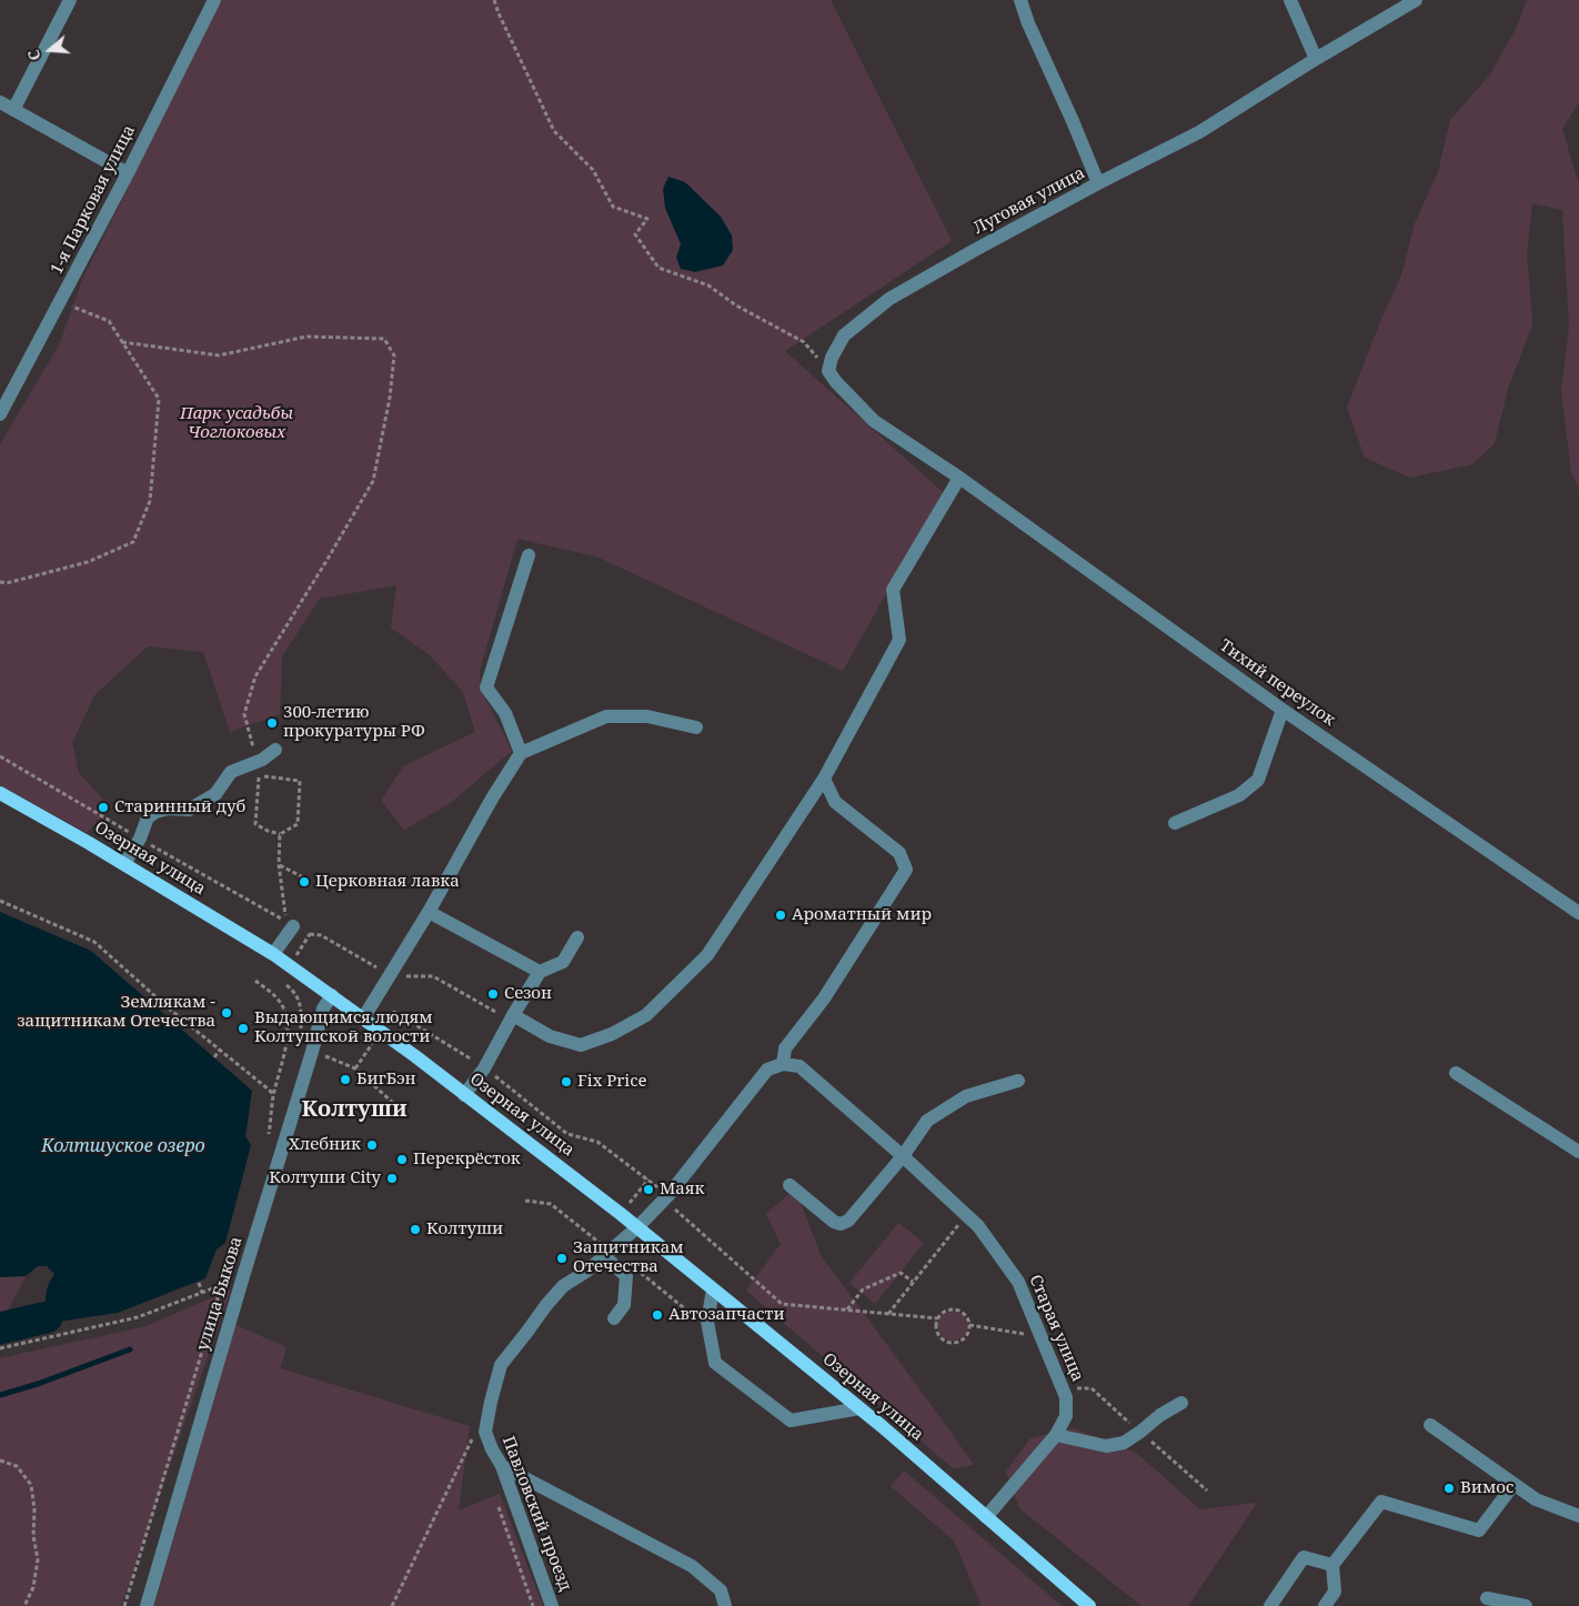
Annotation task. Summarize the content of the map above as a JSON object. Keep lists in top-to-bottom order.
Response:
{
  "streets": {
    "main road": ["Озерная улица"],
    "street": [
      "1-я Парковая улица",
      "Луговая улица",
      "Тихий переулок",
      "улица Быкова",
      "Старая улица",
      "Павловский проезд"
    ]
  },
  "crossings": [
    ["Озерная улица", "улица Быкова"],
    ["Озерная улица", "Старая улица"],
    ["Озерная улица", "Павловский проезд"],
    ["Старая улица", "Павловский проезд"]
  ],
  "districts": ["Колтуши"],
  "water": ["Колтшуское озеро"],
  "parks": ["Парк усадьбы Чоглоковых"],
  "places": [
    "300-летию прокуратуры РФ",
    "Старинный дуб",
    "Церковная лавка",
    "Ароматный мир",
    "Сезон",
    "Землякам - защитникам Отечества",
    "Выдающимся людям Колтушской волости",
    "БигБэн",
    "Fix Price",
    "Хлебник",
    "Перекрёсток",
    "Колтуши City",
    "Маяк",
    "Колтуши",
    "Защитникам Отечества",
    "Автозапчасти",
    "Вимос"
  ],
  "north": "left"
}
